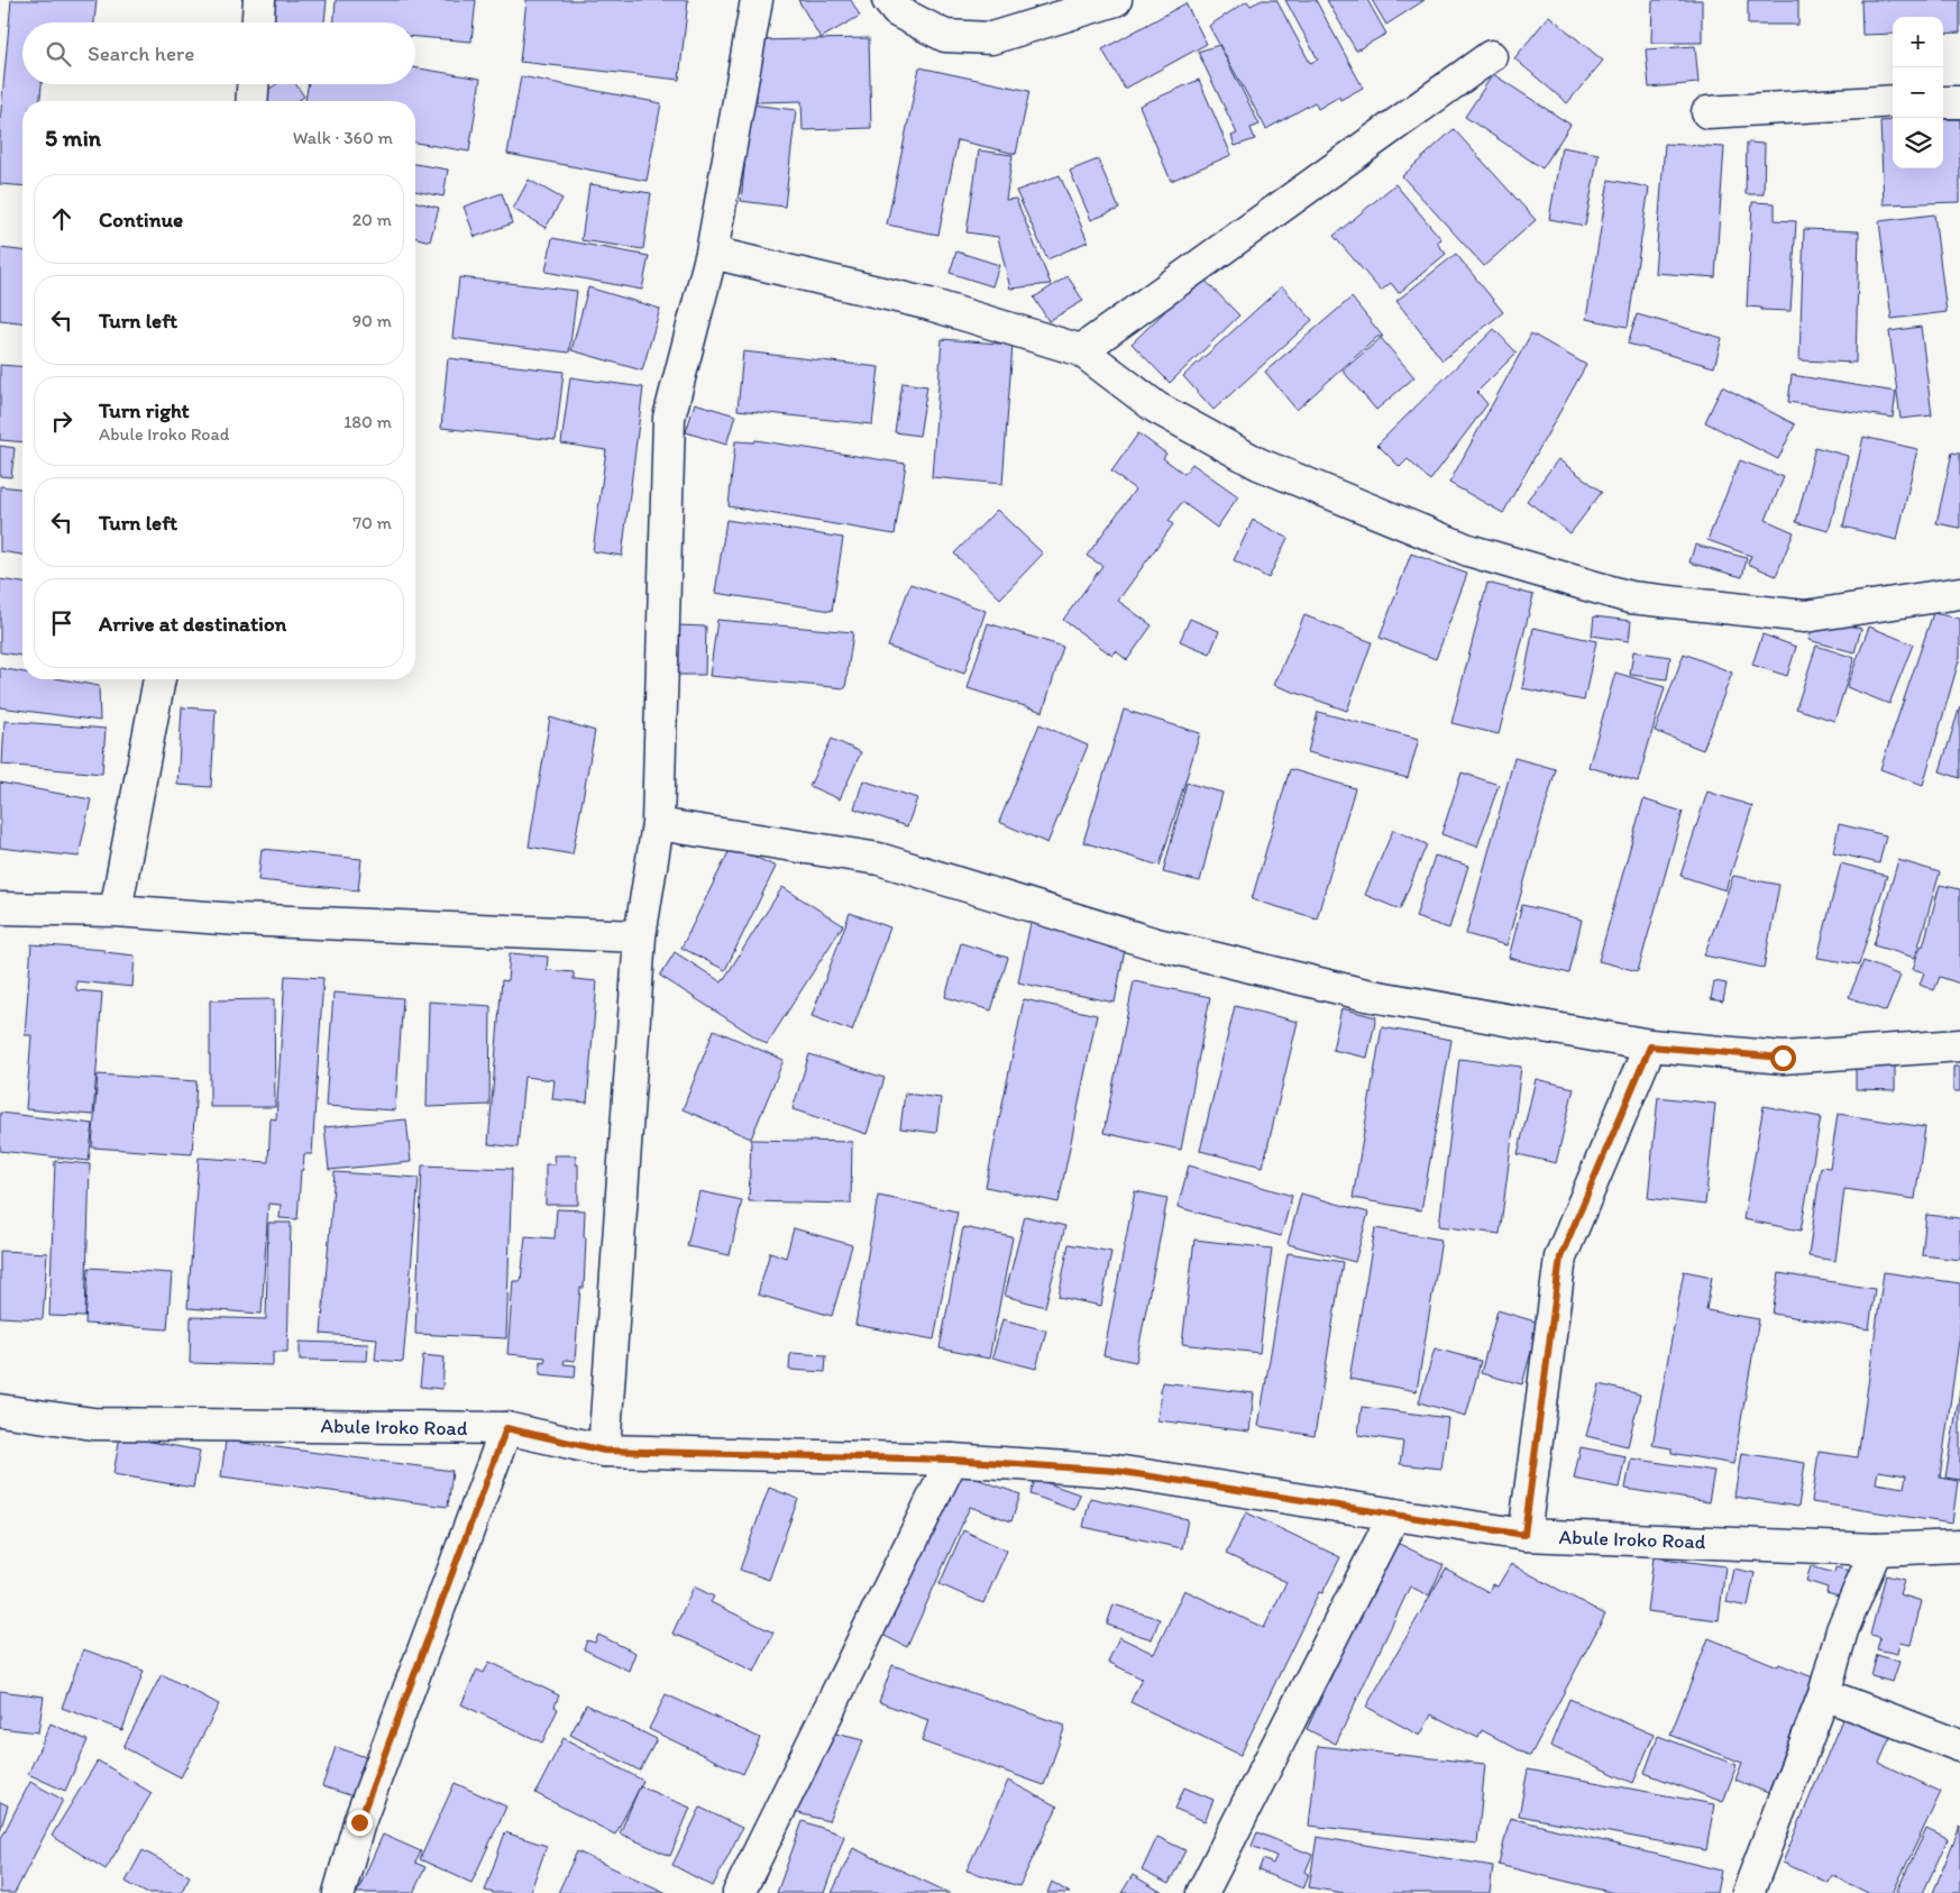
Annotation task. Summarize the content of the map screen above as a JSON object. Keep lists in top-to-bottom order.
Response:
{
  "streets": {
    "street": ["Abule Iroko Road"]
  },
  "page": {
    "map_buttons": ["+", "−"],
    "search": "Search here",
    "heading": ["5 min", "Walk · 360 m"],
    "list": [
      ["Continue", "20 m"],
      ["Turn left", "90 m"],
      ["Turn right", "Abule Iroko Road", "180 m"],
      ["Turn left", "70 m"],
      "Arrive at destination"
    ]
  }
}
